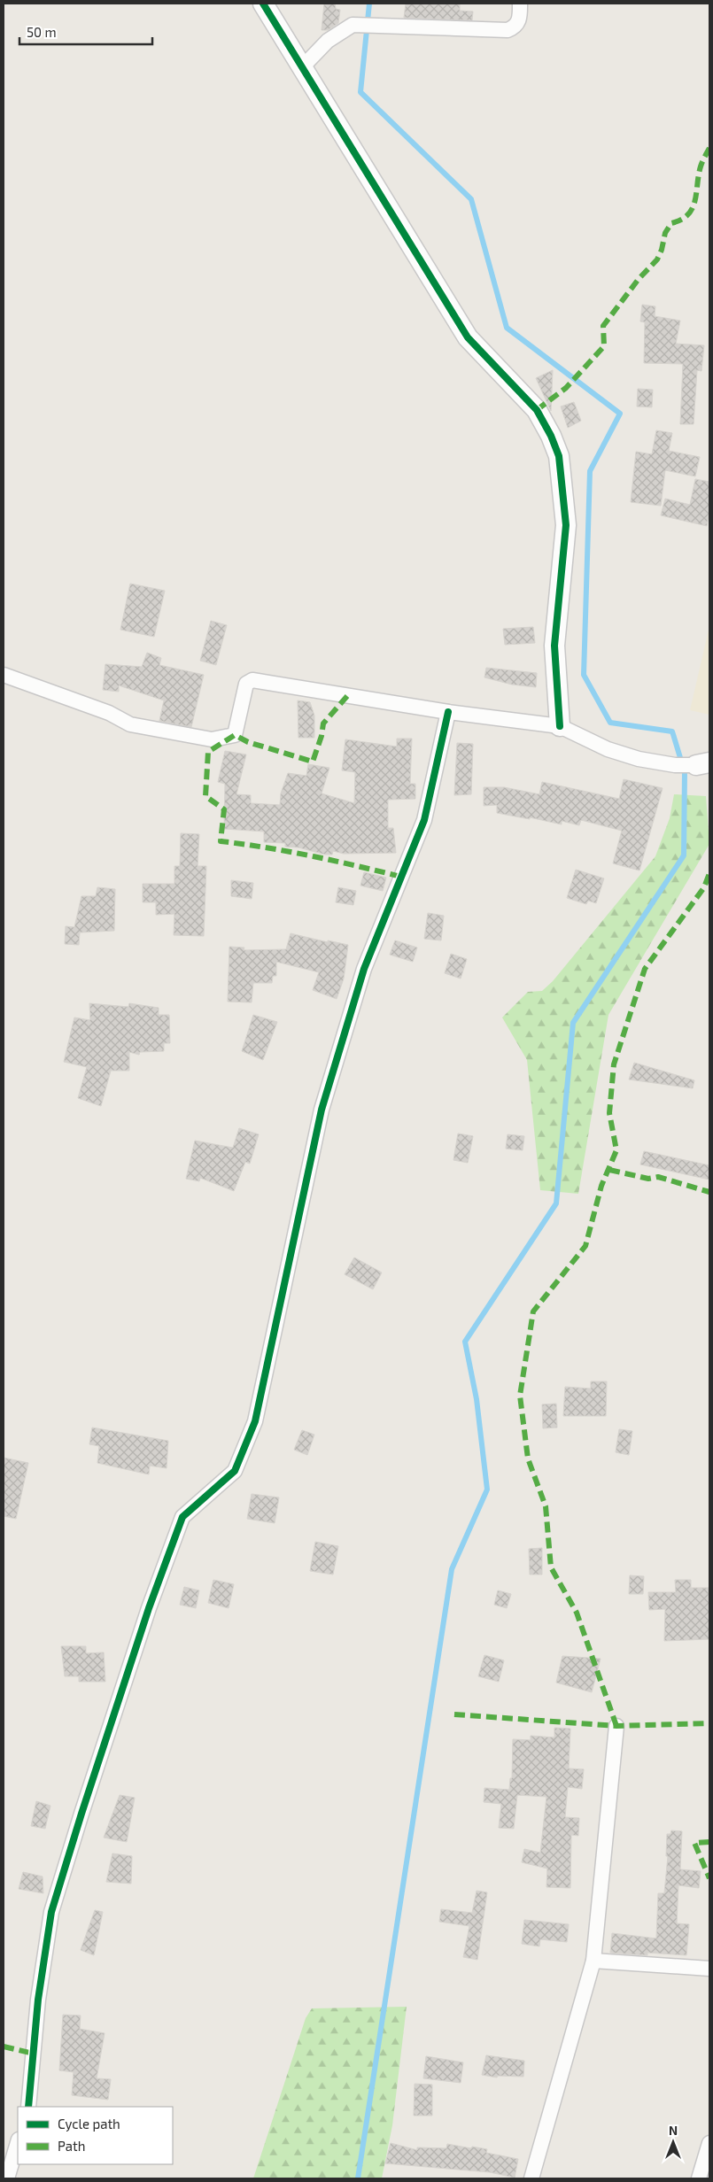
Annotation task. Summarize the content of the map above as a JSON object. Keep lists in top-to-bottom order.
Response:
{
  "legend": ["Cycle path", "Path"],
  "scale_bar": "50 m",
  "north": "top"
}
